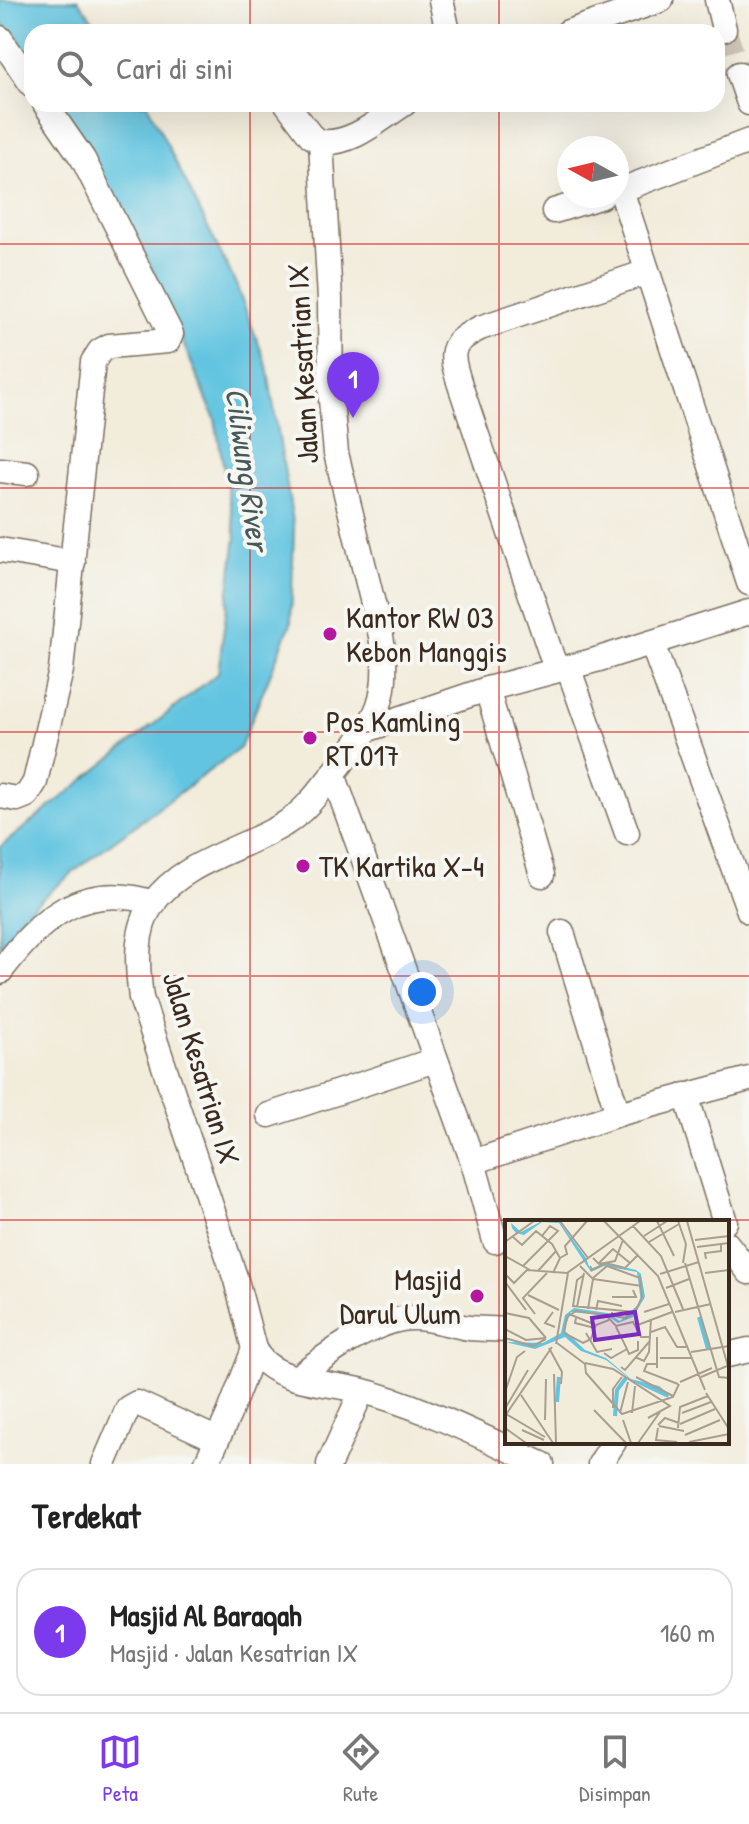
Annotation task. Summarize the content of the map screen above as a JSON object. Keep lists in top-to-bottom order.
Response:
{
  "streets": {
    "street": ["Jalan Kesatrian IX"]
  },
  "water": ["Ciliwung River"],
  "places": [
    "Kantor RW 03 Kebon Manggis",
    "Pos Kamling RT.017",
    "TK Kartika X-4",
    "Masjid Darul Ulum"
  ],
  "north": "left",
  "page": {
    "search": "Cari di sini",
    "pins": "1",
    "heading": "Terdekat",
    "list": [
      {
        "mark": "1",
        "name": "Masjid Al Baraqah",
        "note": "Masjid · Jalan Kesatrian IX",
        "value": "160 m"
      }
    ],
    "nav": ["Peta", "Rute", "Disimpan"]
  }
}
